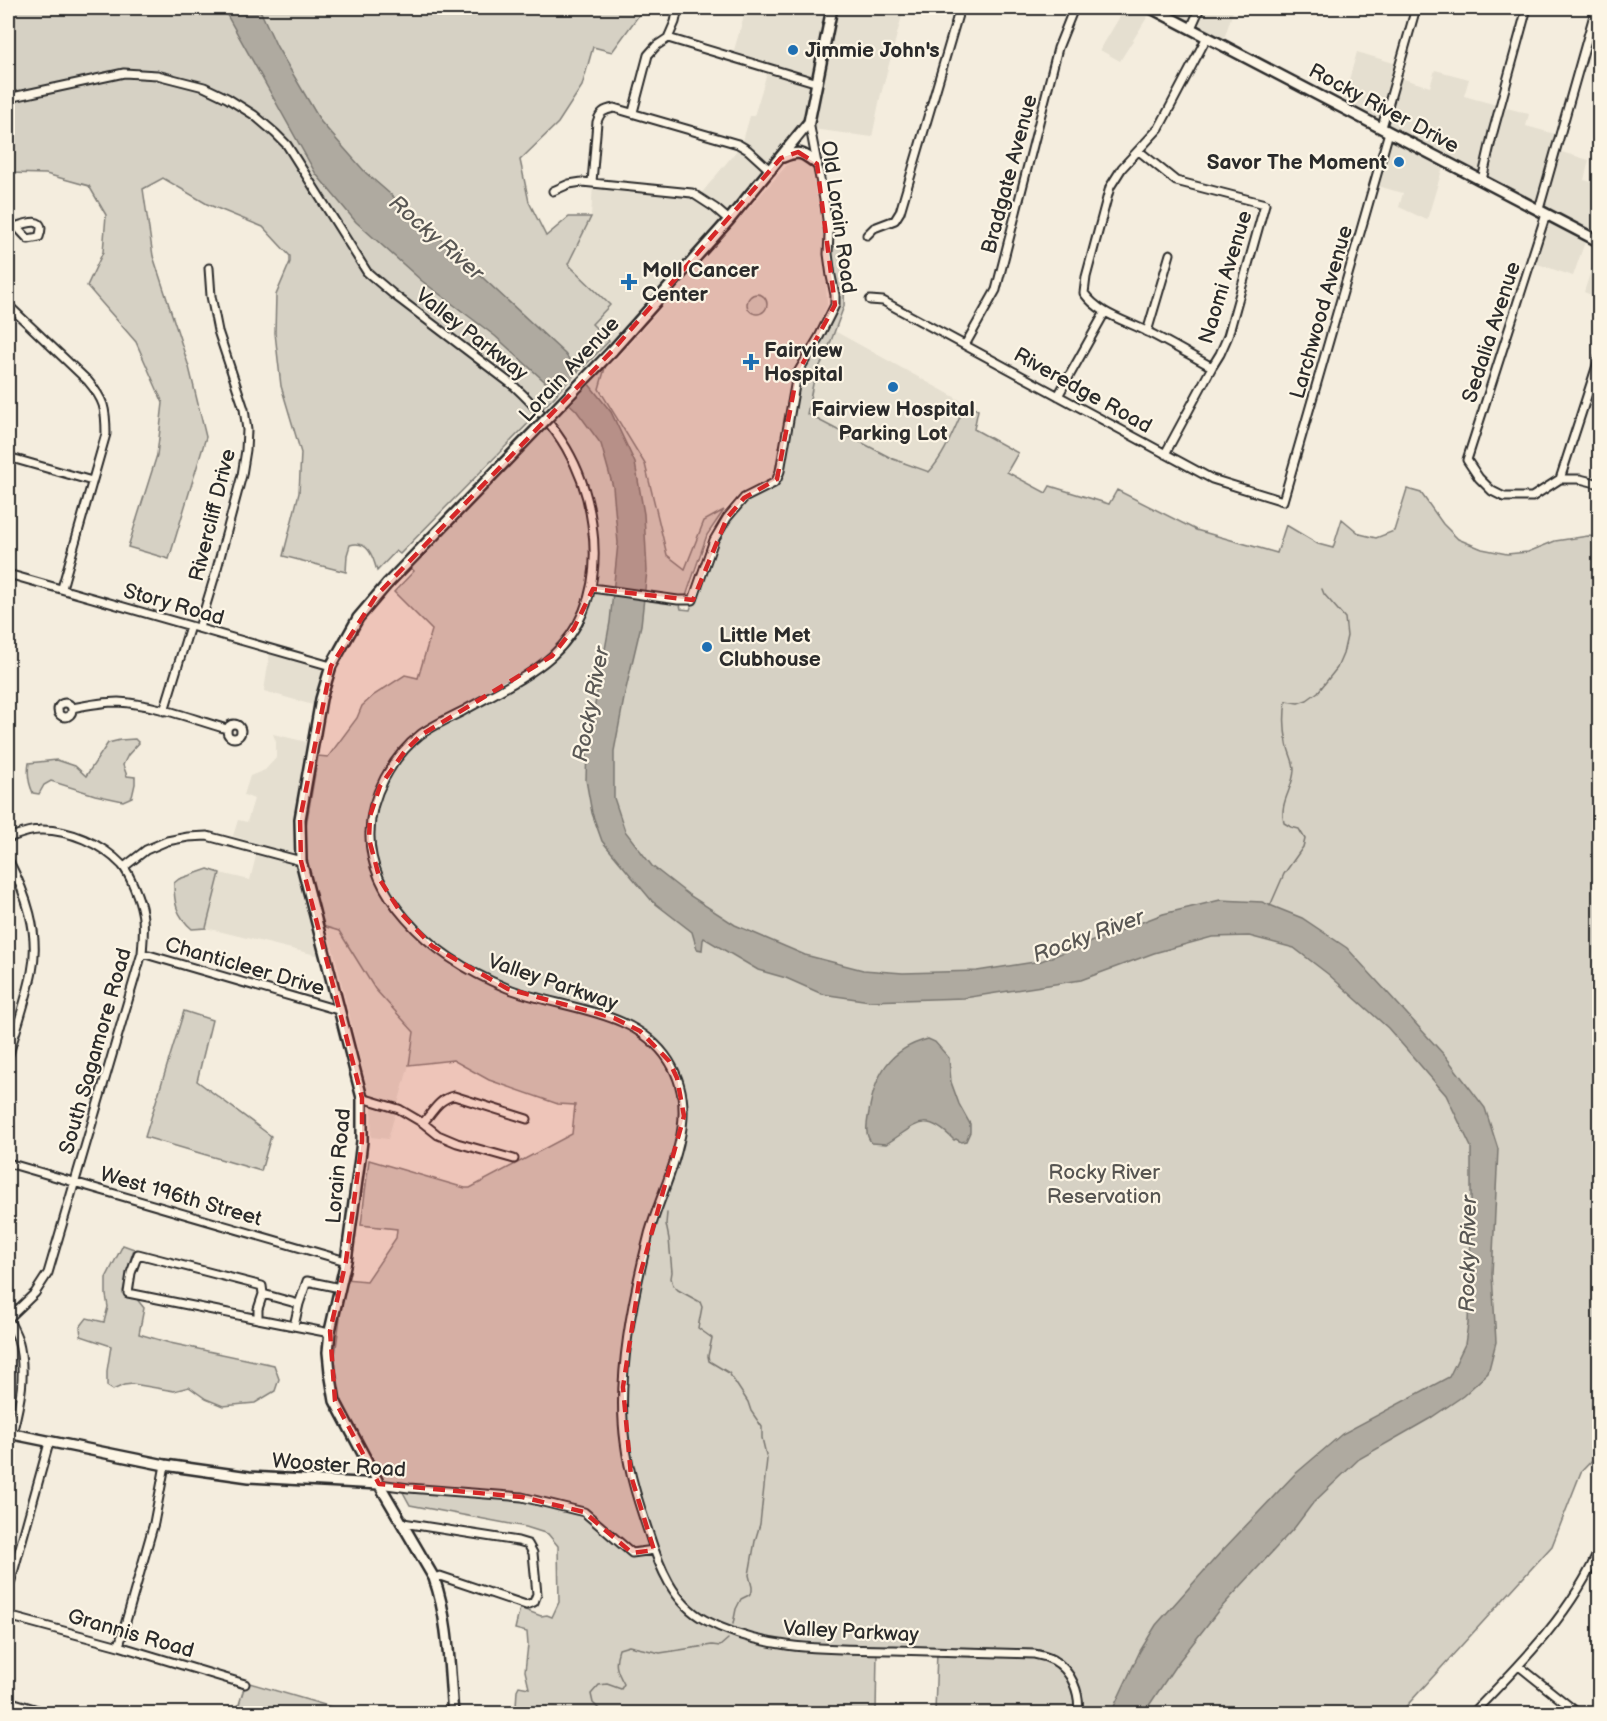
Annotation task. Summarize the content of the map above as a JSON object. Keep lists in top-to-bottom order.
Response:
{
  "streets": {
    "main road": [
      "Rocky River Drive",
      "Lorain Avenue",
      "Lorain Road",
      "Wooster Road"
    ],
    "street": [
      "Bradgate Avenue",
      "Old Lorain Road",
      "Naomi Avenue",
      "Larchwood Avenue",
      "Sedalia Avenue",
      "Valley Parkway",
      "Riveredge Road",
      "Rivercliff Drive",
      "Story Road",
      "Chanticleer Drive",
      "South Sagamore Road",
      "West 196th Street",
      "Grannis Road"
    ]
  },
  "crossings": [
    ["Rocky River Drive", "Larchwood Avenue"],
    ["Rocky River Drive", "Sedalia Avenue"],
    ["Bradgate Avenue", "Riveredge Road"],
    ["Old Lorain Road", "Valley Parkway"],
    ["Old Lorain Road", "Lorain Avenue"],
    ["Naomi Avenue", "Riveredge Road"],
    ["Larchwood Avenue", "Riveredge Road"],
    ["Valley Parkway", "Wooster Road"],
    ["Lorain Avenue", "Lorain Road"],
    ["Rivercliff Drive", "Story Road"],
    ["Story Road", "Lorain Road"],
    ["Chanticleer Drive", "South Sagamore Road"],
    ["Chanticleer Drive", "Lorain Road"],
    ["South Sagamore Road", "West 196th Street"],
    ["Lorain Road", "West 196th Street"],
    ["Lorain Road", "Wooster Road"]
  ],
  "water": ["Rocky River"],
  "parks": ["Rocky River Reservation"],
  "places": {
    "other": [
      "Jimmie John's",
      "Savor The Moment",
      "Fairview Hospital Parking Lot",
      "Little Met Clubhouse"
    ],
    "health": ["Moll Cancer Center", "Fairview Hospital"]
  }
}
